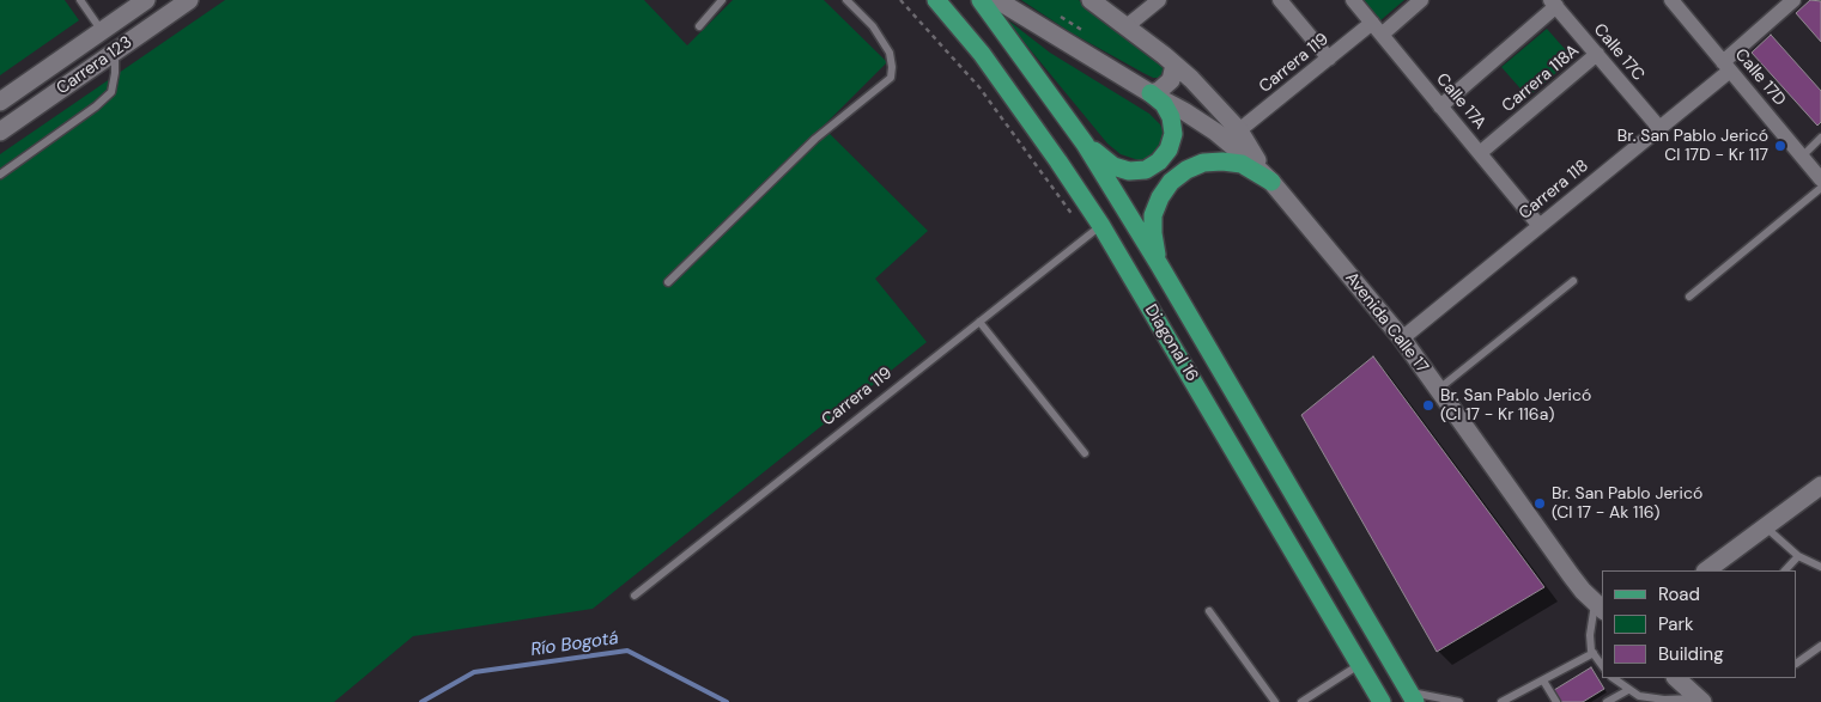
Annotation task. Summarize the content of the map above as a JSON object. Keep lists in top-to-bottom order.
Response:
{
  "streets": {
    "main road": ["Carrera 123", "Avenida Calle 17", "Diagonal 16"],
    "street": [
      "Calle 17C",
      "Carrera 119",
      "Calle 17D",
      "Carrera 118A",
      "Calle 17A",
      "Carrera 118"
    ]
  },
  "crossings": [
    ["Calle 17C", "Carrera 118A"],
    ["Calle 17C", "Carrera 118"],
    ["Carrera 119", "Calle 17A"],
    ["Carrera 119", "Avenida Calle 17"],
    ["Carrera 119", "Diagonal 16"],
    ["Calle 17D", "Carrera 118"],
    ["Carrera 118A", "Calle 17A"],
    ["Calle 17A", "Carrera 118"],
    ["Carrera 118", "Avenida Calle 17"]
  ],
  "water": ["Río Bogotá"],
  "places": ["Br. San Pablo Jericó Cl 17D - Kr 117", "Br. San Pablo Jericó (Cl 17 - Kr 116a)", "Br. San Pablo Jericó (Cl 17 - Ak 116)"],
  "legend": ["Road", "Park", "Building"]
}
